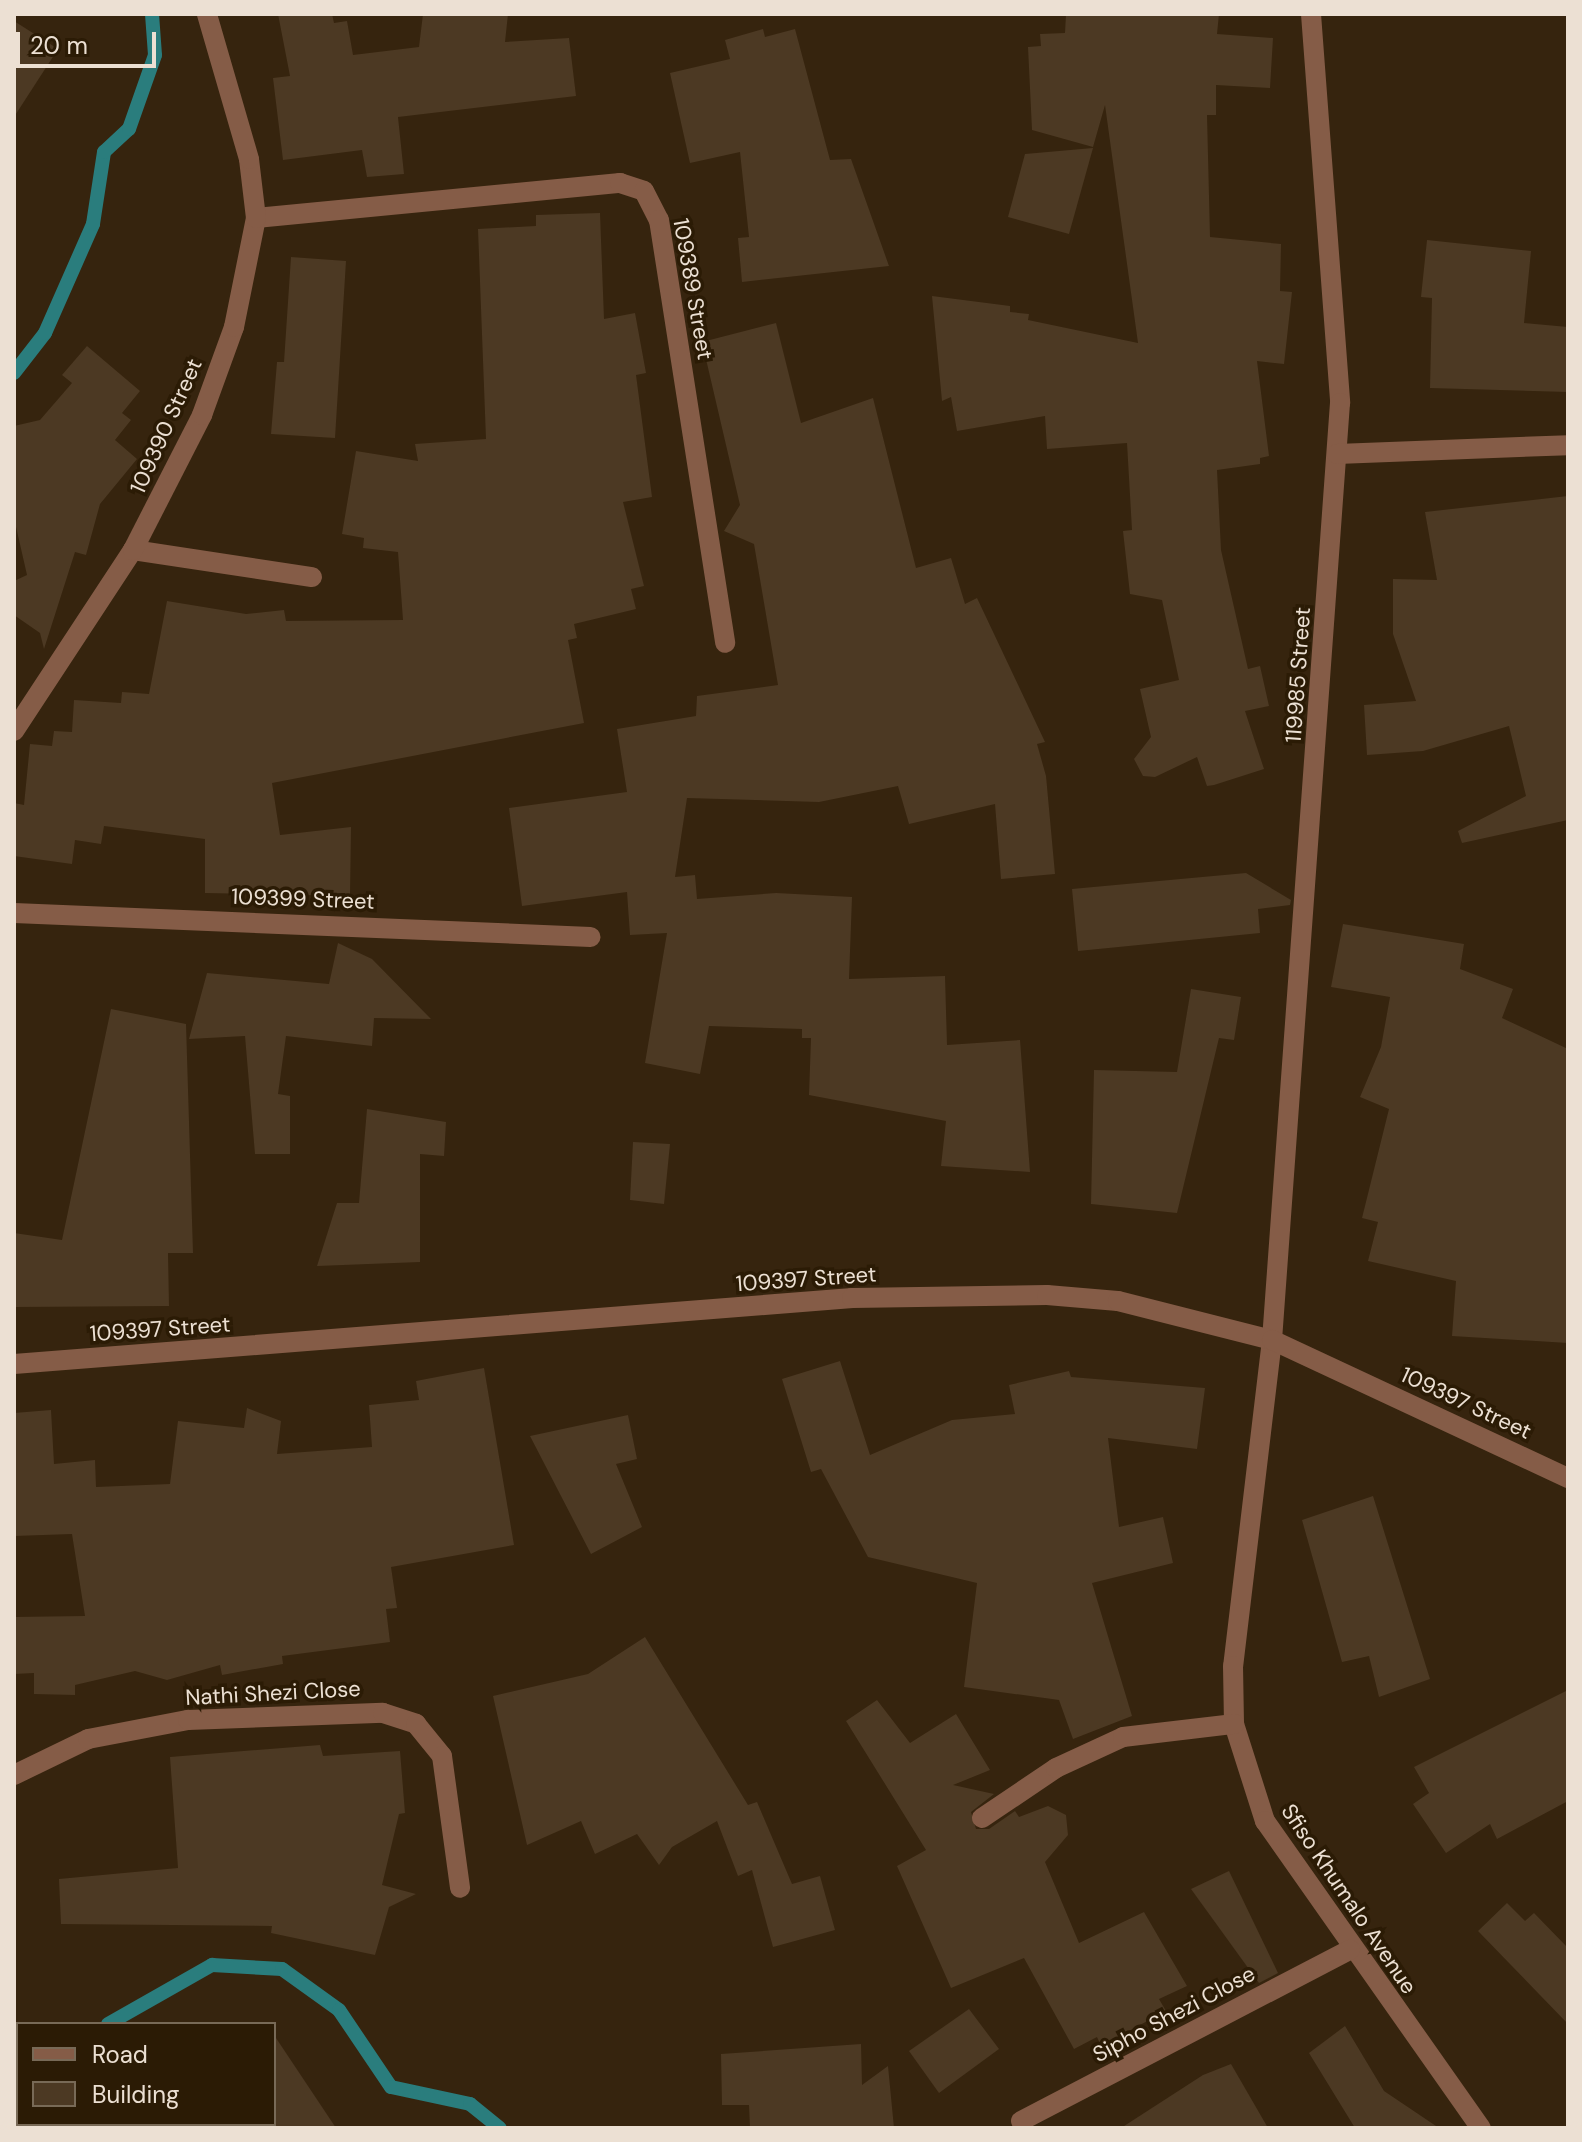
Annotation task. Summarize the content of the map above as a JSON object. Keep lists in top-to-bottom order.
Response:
{
  "streets": {
    "street": [
      "109389 Street",
      "109390 Street",
      "119985 Street",
      "109399 Street",
      "109397 Street",
      "Nathi Shezi Close",
      "Sfiso Khumalo Avenue",
      "Sipho Shezi Close"
    ]
  },
  "crossings": [
    ["109389 Street", "109390 Street"],
    ["119985 Street", "109397 Street"],
    ["119985 Street", "Sfiso Khumalo Avenue"],
    ["109397 Street", "Sfiso Khumalo Avenue"],
    ["Sfiso Khumalo Avenue", "Sipho Shezi Close"]
  ],
  "legend": ["Road", "Building"],
  "scale_bar": "20 m"
}
